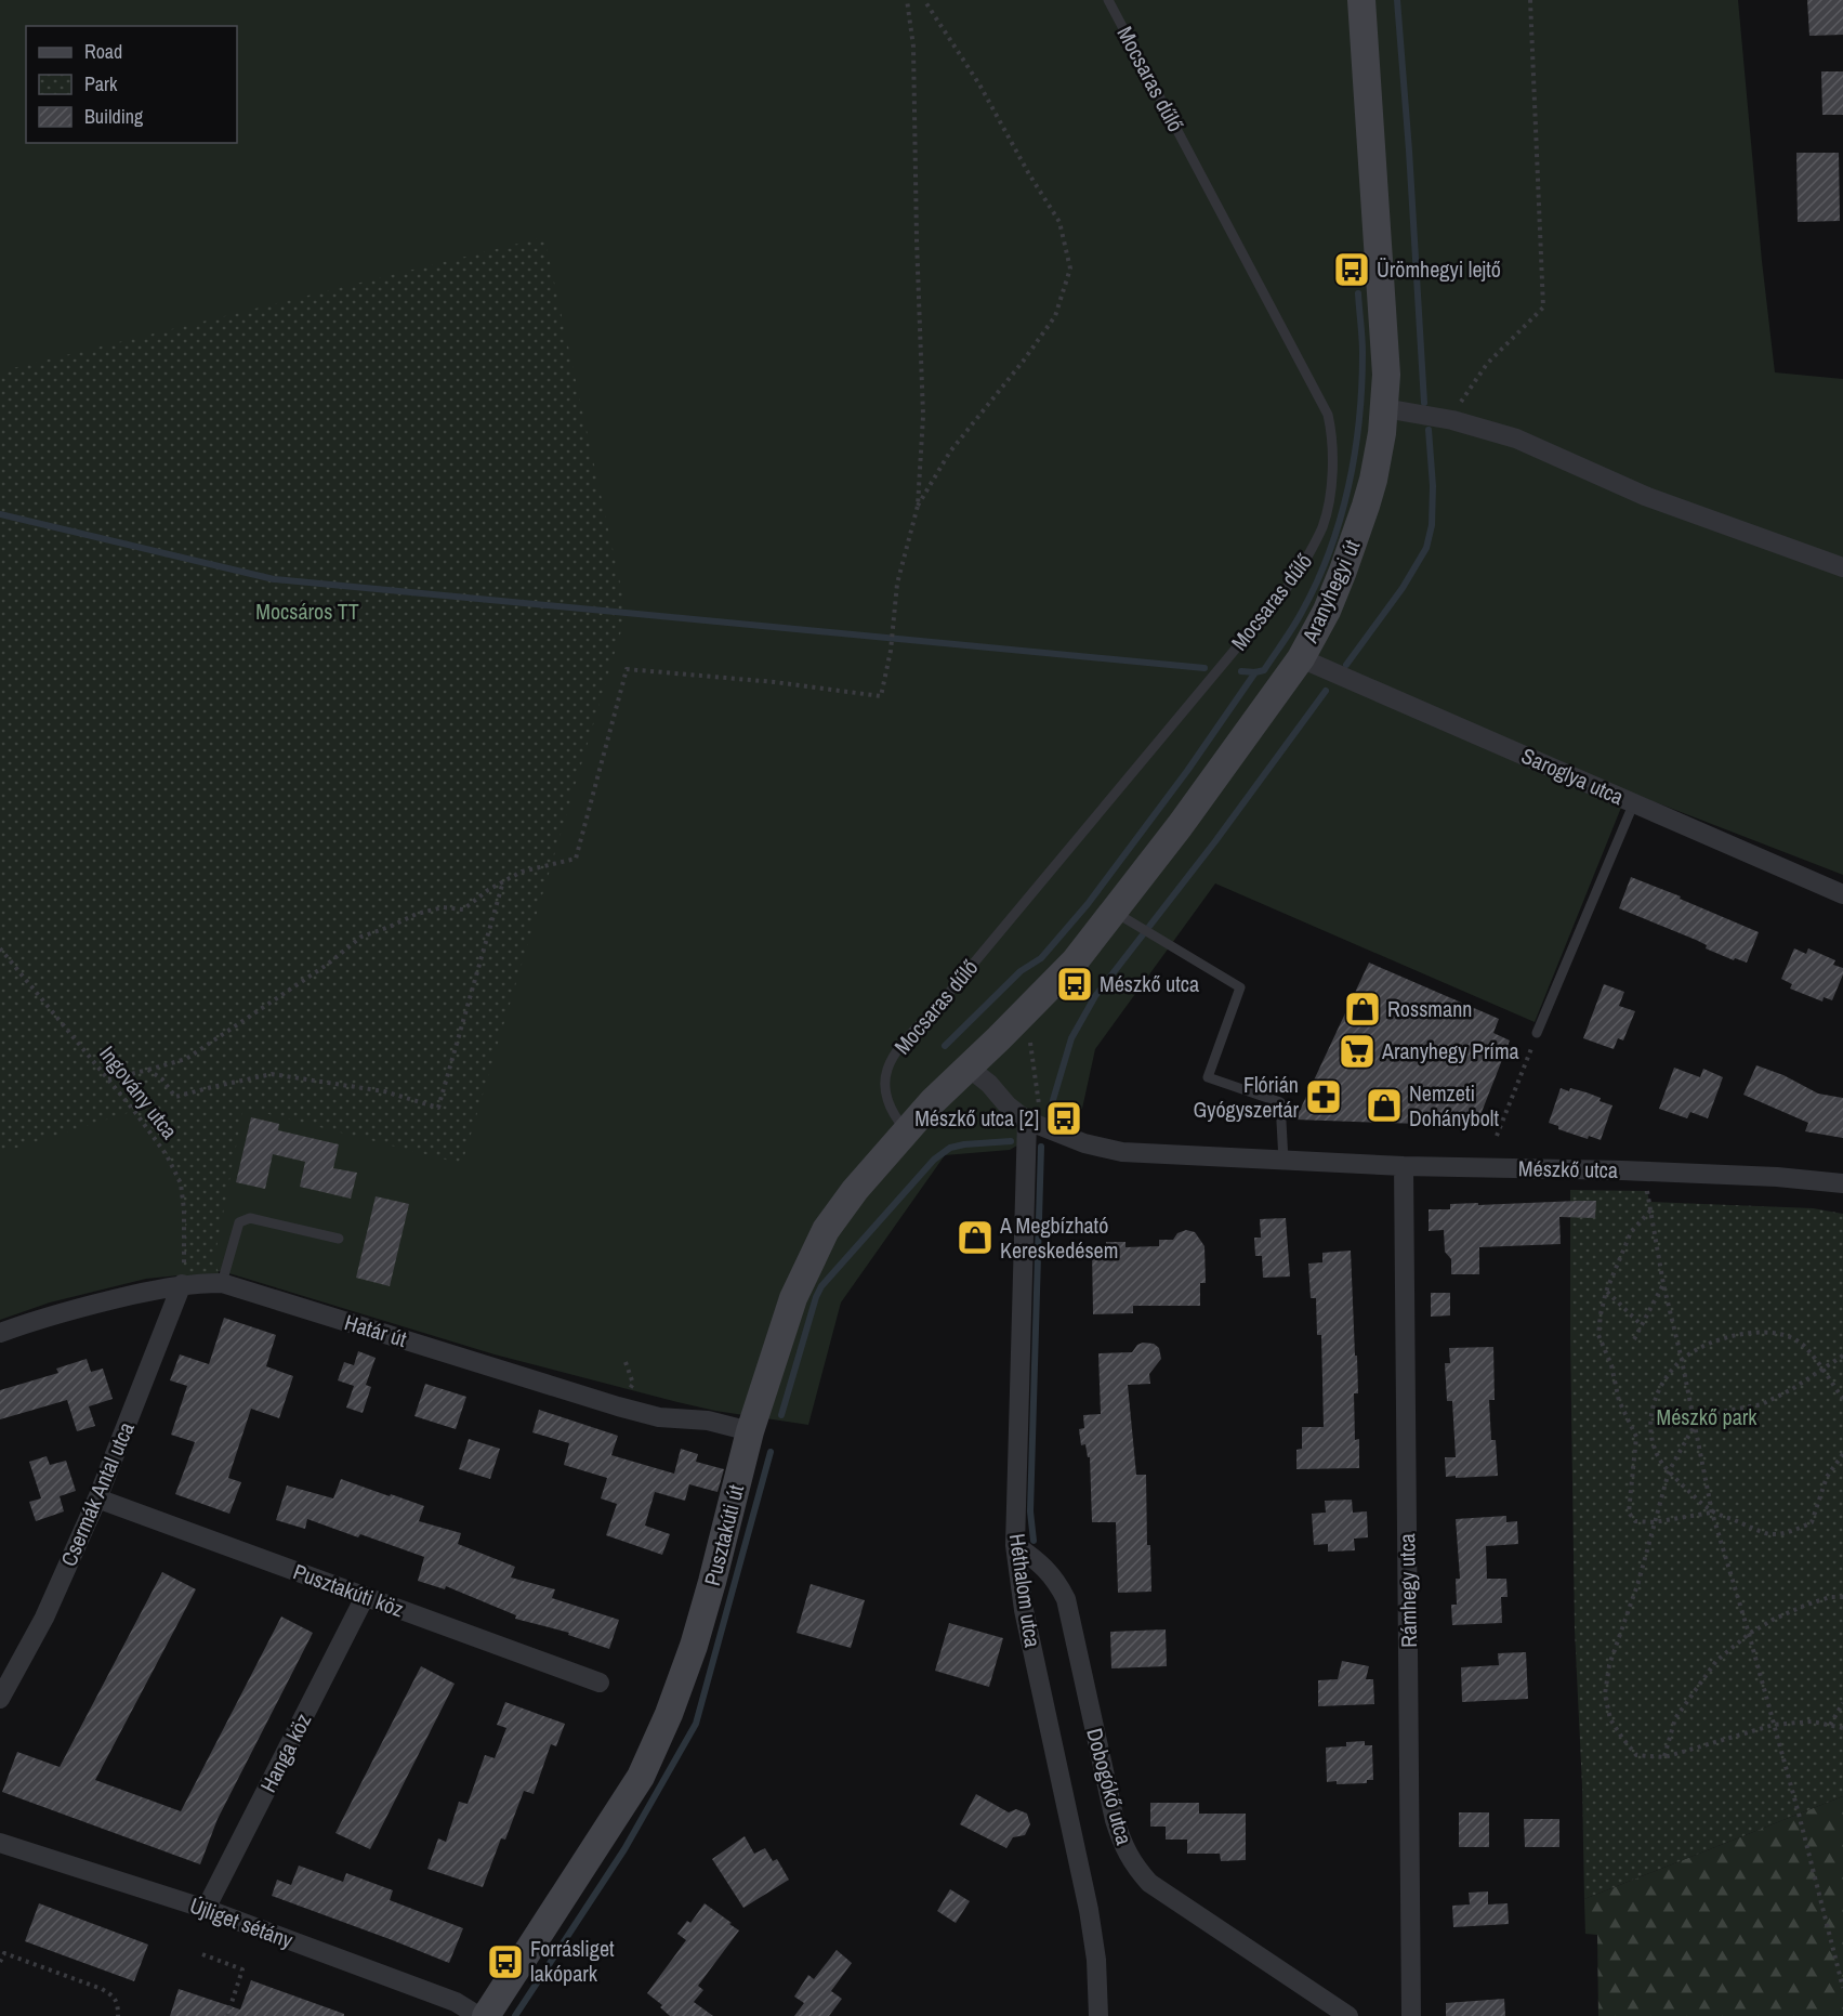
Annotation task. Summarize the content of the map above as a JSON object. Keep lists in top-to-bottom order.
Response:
{
  "streets": {
    "street": [
      "Aranyhegyi út",
      "Saroglya utca",
      "Mészkő utca",
      "Határ út",
      "Csermák Antal utca",
      "Pusztakúti út",
      "Pusztakúti köz",
      "Héthalom utca",
      "Rámhegy utca",
      "Hanga köz",
      "Dobogókő utca",
      "Újliget sétány"
    ],
    "lane": ["Mocsaras dűlő"],
    "path": ["Ingovány utca"]
  },
  "crossings": [
    ["Mocsaras dűlő", "Pusztakúti út"],
    ["Aranyhegyi út", "Saroglya utca"],
    ["Aranyhegyi út", "Mészkő utca"],
    ["Aranyhegyi út", "Pusztakúti út"],
    ["Ingovány utca", "Határ út"],
    ["Ingovány utca", "Csermák Antal utca"],
    ["Mészkő utca", "Pusztakúti út"],
    ["Mészkő utca", "Héthalom utca"],
    ["Mészkő utca", "Rámhegy utca"],
    ["Határ út", "Csermák Antal utca"],
    ["Határ út", "Pusztakúti út"],
    ["Csermák Antal utca", "Pusztakúti köz"],
    ["Pusztakúti köz", "Hanga köz"],
    ["Héthalom utca", "Dobogókő utca"],
    ["Hanga köz", "Újliget sétány"]
  ],
  "parks": ["Mocsáros TT", "Mészkő park"],
  "places": {
    "bus stop": [
      "Ürömhegyi lejtő",
      "Mészkő utca",
      "Mészkő utca [2]",
      "Forrásliget lakópark"
    ],
    "shop": ["Rossmann", "Nemzeti Dohánybolt", "A Megbízható Kereskedésem"],
    "supermarket": ["Aranyhegy Príma"],
    "pharmacy": ["Flórián Gyógyszertár"]
  },
  "legend": ["Road", "Park", "Building"]
}
